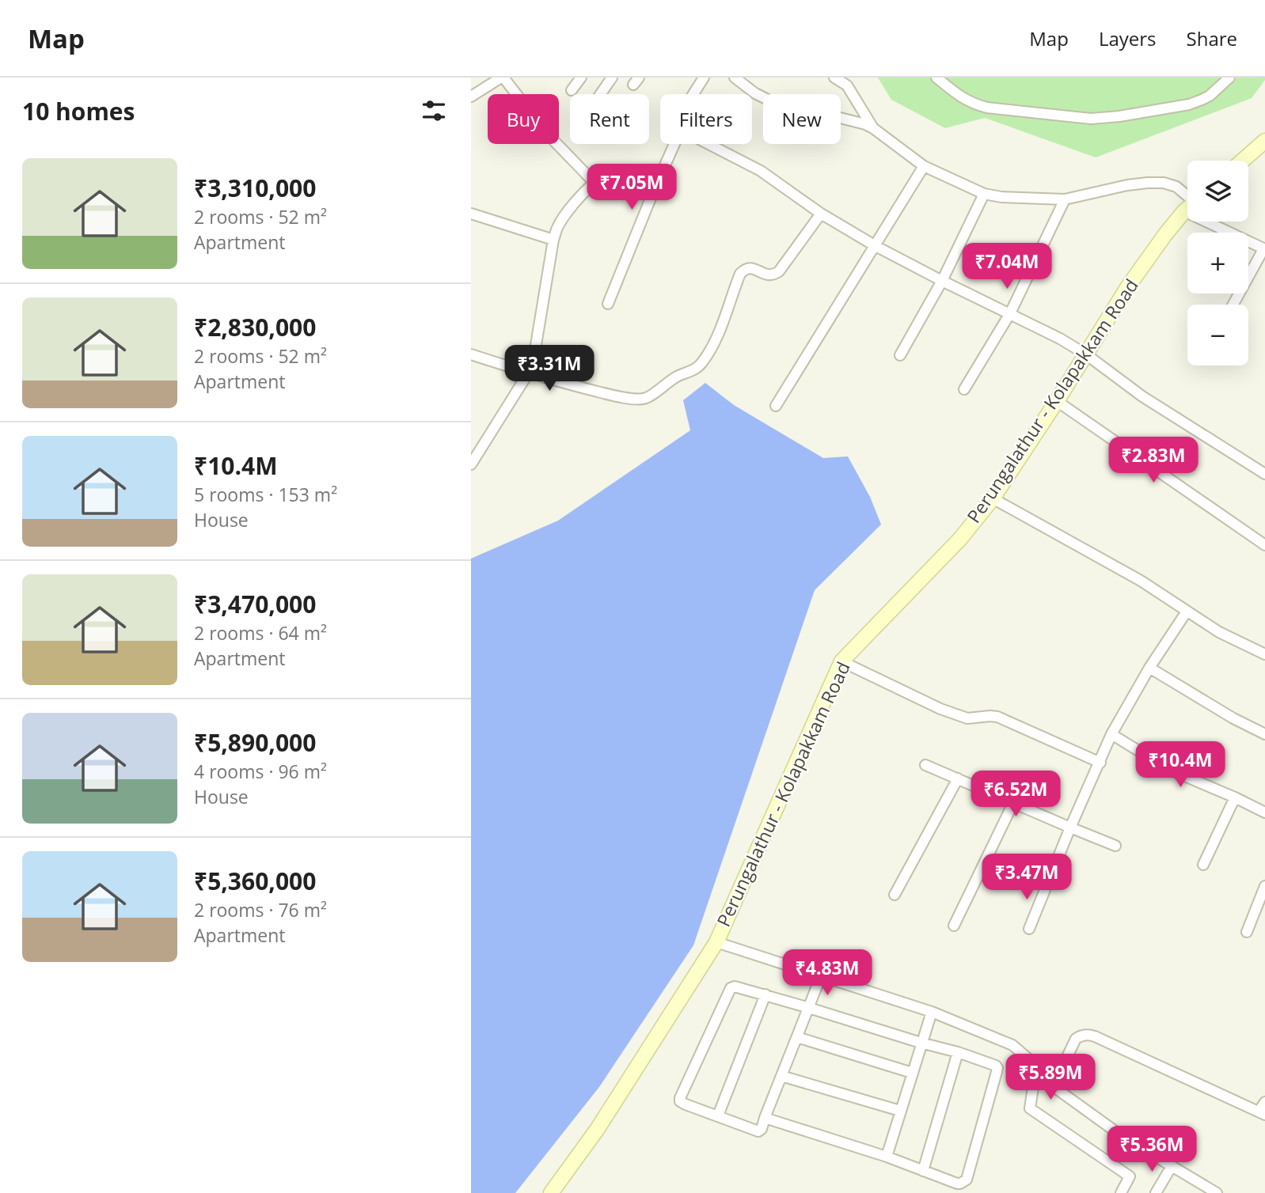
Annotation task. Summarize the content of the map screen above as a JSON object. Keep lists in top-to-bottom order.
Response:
{
  "streets": {
    "main road": ["Perungalathur - Kolapakkam Road"]
  },
  "page": {
    "header": "Map",
    "nav": ["Map", "Layers", "Share"],
    "heading": "10 homes",
    "chip": [
      "Buy",
      "Rent",
      "Filters",
      "New"
    ],
    "list": [
      {
        "name": "₹3,310,000",
        "note": "2 rooms · 52 m² · Apartment"
      },
      {
        "name": "₹2,830,000",
        "note": "2 rooms · 52 m² · Apartment"
      },
      {
        "name": "₹10.4M",
        "note": "5 rooms · 153 m² · House"
      },
      {
        "name": "₹3,470,000",
        "note": "2 rooms · 64 m² · Apartment"
      },
      {
        "name": "₹5,890,000",
        "note": "4 rooms · 96 m² · House"
      },
      {
        "name": "₹5,360,000",
        "note": "2 rooms · 76 m² · Apartment"
      }
    ],
    "map_buttons": ["+", "−"],
    "price": [
      "₹7.05M",
      "₹7.04M",
      "₹3.31M",
      "₹2.83M",
      "₹10.4M",
      "₹6.52M",
      "₹3.47M",
      "₹4.83M",
      "₹5.89M",
      "₹5.36M"
    ]
  }
}
